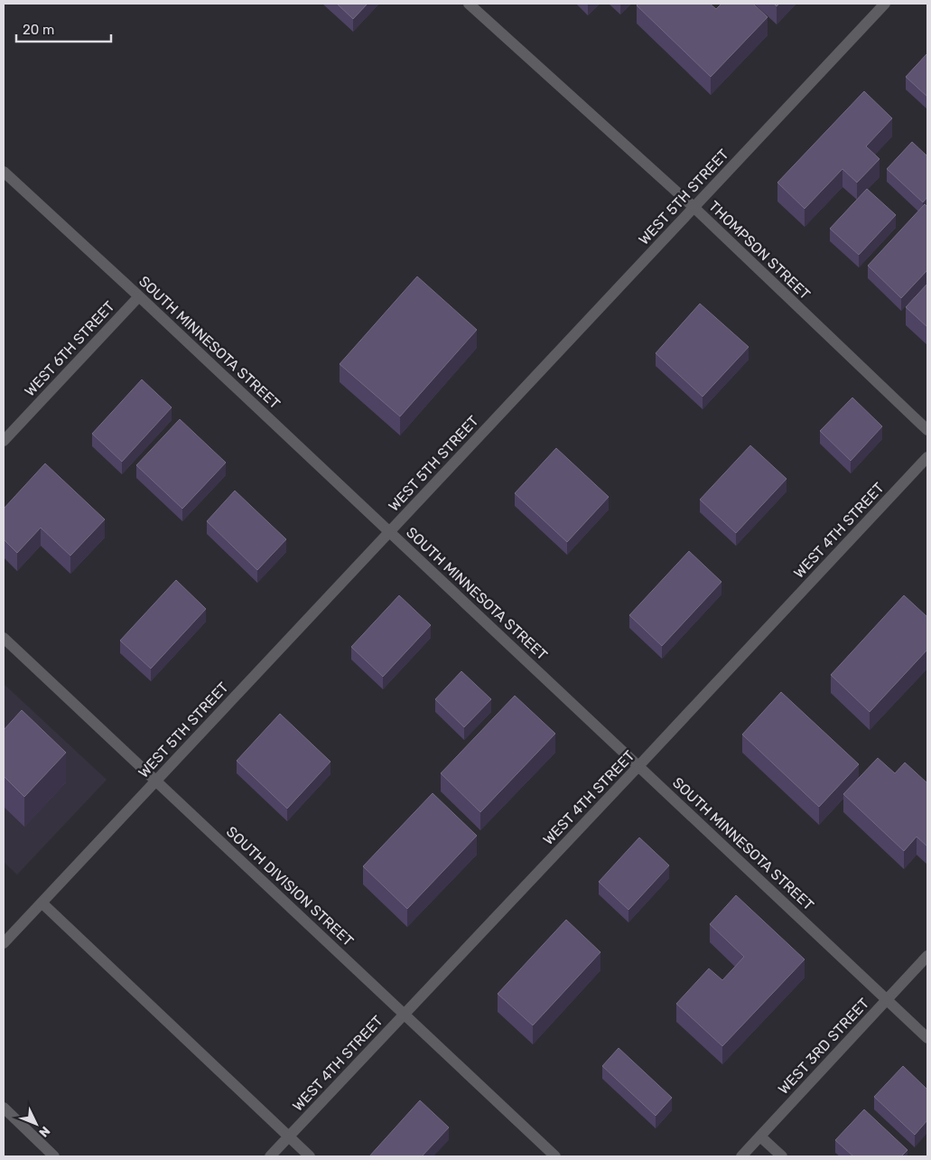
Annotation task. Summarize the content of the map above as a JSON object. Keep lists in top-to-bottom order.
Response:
{
  "streets": {
    "street": [
      "WEST 5TH STREET",
      "THOMPSON STREET",
      "SOUTH MINNESOTA STREET",
      "WEST 6TH STREET",
      "WEST 4TH STREET",
      "SOUTH DIVISION STREET",
      "WEST 3RD STREET"
    ]
  },
  "crossings": [
    ["WEST 5TH STREET", "THOMPSON STREET"],
    ["WEST 5TH STREET", "SOUTH MINNESOTA STREET"],
    ["WEST 5TH STREET", "SOUTH DIVISION STREET"],
    ["SOUTH MINNESOTA STREET", "WEST 6TH STREET"],
    ["SOUTH MINNESOTA STREET", "WEST 4TH STREET"],
    ["SOUTH MINNESOTA STREET", "WEST 3RD STREET"],
    ["WEST 4TH STREET", "SOUTH DIVISION STREET"]
  ],
  "scale_bar": "20 m",
  "north": "bottom right"
}
